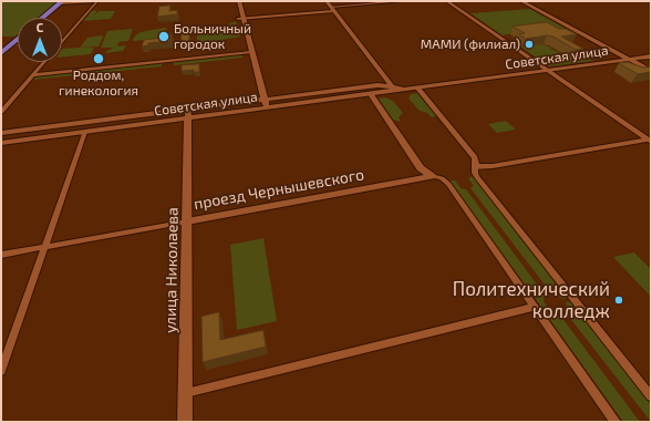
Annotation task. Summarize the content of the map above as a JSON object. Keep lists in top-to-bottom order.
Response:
{
  "streets": {
    "main road": ["Советская улица", "улица Николаева"],
    "street": ["проезд Чернышевского"]
  },
  "crossings": [
    ["Советская улица", "улица Николаева"],
    ["проезд Чернышевского", "улица Николаева"]
  ],
  "places": [
    "Больничный городок",
    "МАМИ (филиал)",
    "Роддом, гинекология",
    "Политехнический колледж"
  ],
  "north": "top"
}
